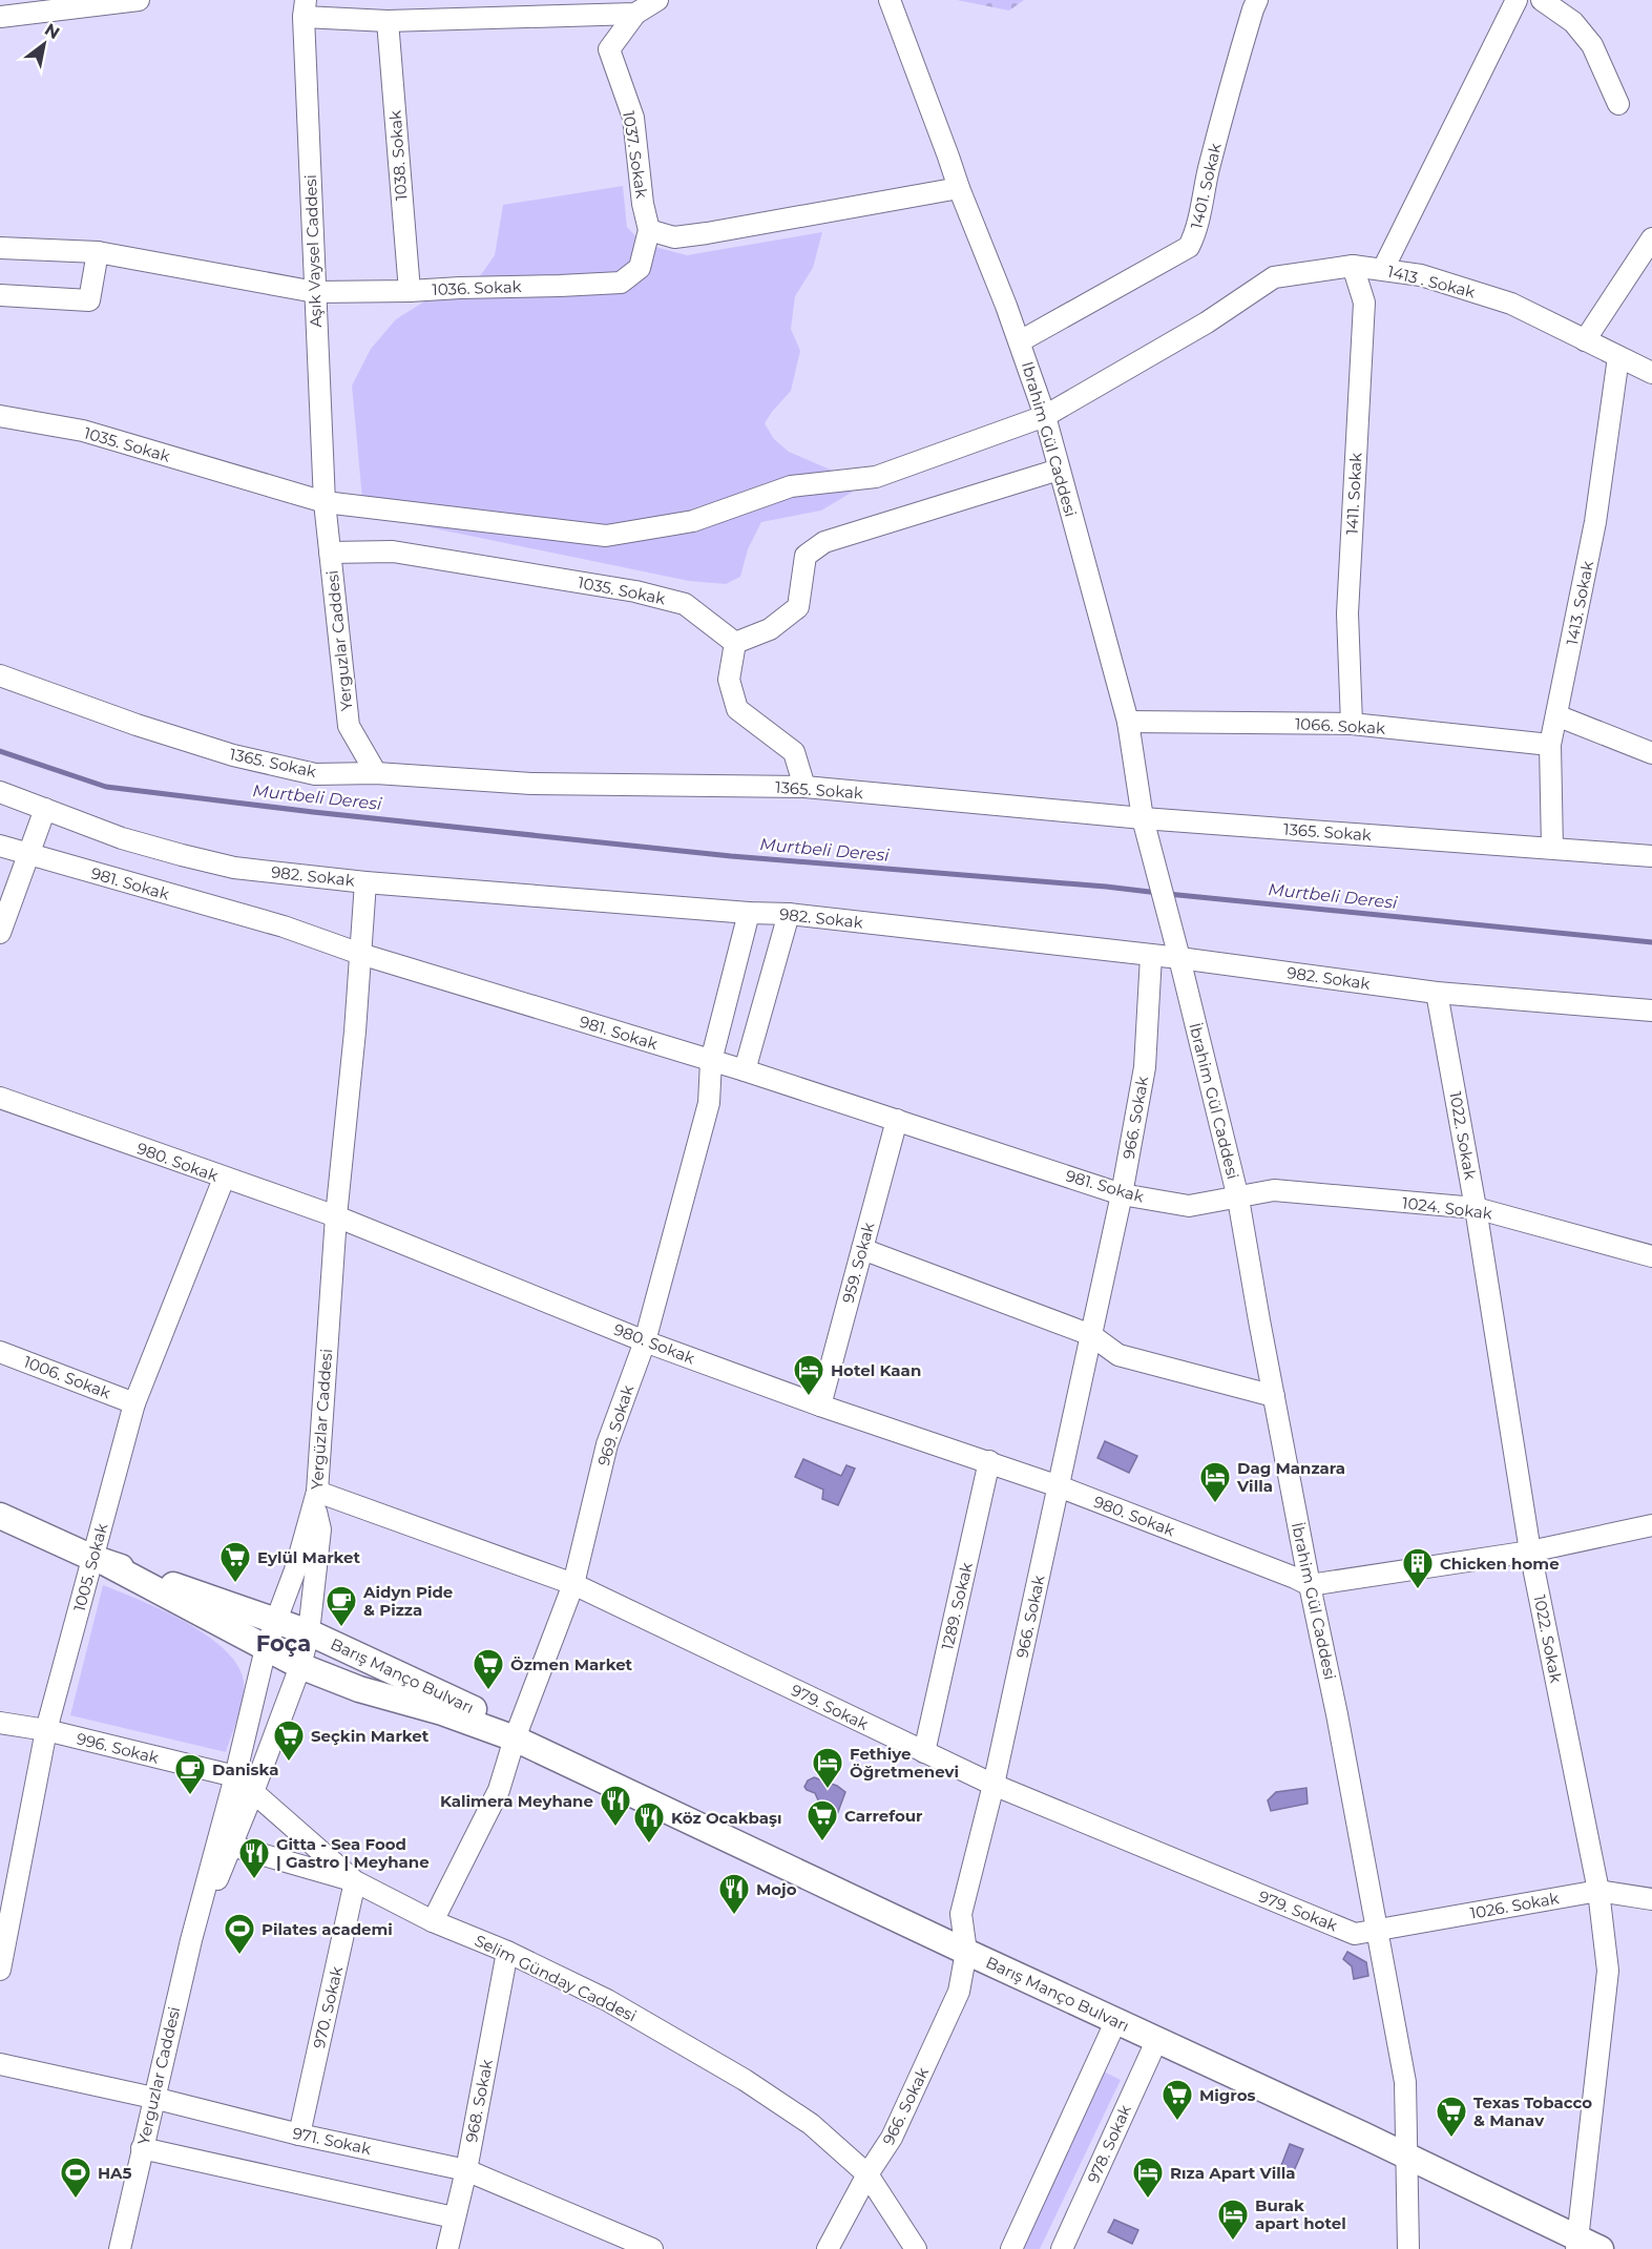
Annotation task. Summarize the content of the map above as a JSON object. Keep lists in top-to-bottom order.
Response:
{
  "streets": {
    "main road": ["Barış Manço Bulvarı"],
    "street": [
      "1037. Sokak",
      "1038. Sokak",
      "1401. Sokak",
      "Aşık Vaysel Caddesi",
      "1413 . Sokak",
      "1036. Sokak",
      "Ibrahim Gül Caddesi",
      "1035. Sokak",
      "1411. Sokak",
      "1413. Sokak",
      "Yerguzlar Caddesi",
      "1066. Sokak",
      "1365. Sokak",
      "982. Sokak",
      "981. Sokak",
      "İbrahim Gül Caddesi",
      "966. Sokak",
      "1022. Sokak",
      "980. Sokak",
      "1024. Sokak",
      "959. Sokak",
      "1006. Sokak",
      "Yergüzlar Caddesi",
      "969. Sokak",
      "1005. Sokak",
      "1289. Sokak",
      "979. Sokak",
      "996. Sokak",
      "1026. Sokak",
      "Selim Günday Caddesi",
      "970. Sokak",
      "968. Sokak",
      "971. Sokak",
      "978. Sokak"
    ]
  },
  "crossings": [
    ["1037. Sokak", "1036. Sokak"],
    ["1038. Sokak", "1036. Sokak"],
    ["1401. Sokak", "Ibrahim Gül Caddesi"],
    ["Aşık Vaysel Caddesi", "1036. Sokak"],
    ["Aşık Vaysel Caddesi", "1035. Sokak"],
    ["Aşık Vaysel Caddesi", "Yerguzlar Caddesi"],
    ["1413 . Sokak", "Ibrahim Gül Caddesi"],
    ["1413 . Sokak", "1035. Sokak"],
    ["1413 . Sokak", "1411. Sokak"],
    ["1413 . Sokak", "1413. Sokak"],
    ["Ibrahim Gül Caddesi", "1035. Sokak"],
    ["Ibrahim Gül Caddesi", "1066. Sokak"],
    ["Ibrahim Gül Caddesi", "1365. Sokak"],
    ["Ibrahim Gül Caddesi", "İbrahim Gül Caddesi"],
    ["1035. Sokak", "Yerguzlar Caddesi"],
    ["1411. Sokak", "1066. Sokak"],
    ["1413. Sokak", "1066. Sokak"],
    ["1413. Sokak", "1365. Sokak"],
    ["Yerguzlar Caddesi", "1365. Sokak"],
    ["Yerguzlar Caddesi", "Yergüzlar Caddesi"],
    ["Yerguzlar Caddesi", "971. Sokak"],
    ["1365. Sokak", "İbrahim Gül Caddesi"],
    ["982. Sokak", "İbrahim Gül Caddesi"],
    ["982. Sokak", "966. Sokak"],
    ["982. Sokak", "1022. Sokak"],
    ["982. Sokak", "Yergüzlar Caddesi"],
    ["982. Sokak", "969. Sokak"],
    ["981. Sokak", "İbrahim Gül Caddesi"],
    ["981. Sokak", "966. Sokak"],
    ["981. Sokak", "1024. Sokak"],
    ["981. Sokak", "959. Sokak"],
    ["981. Sokak", "Yergüzlar Caddesi"],
    ["981. Sokak", "969. Sokak"],
    ["İbrahim Gül Caddesi", "980. Sokak"],
    ["İbrahim Gül Caddesi", "1024. Sokak"],
    ["İbrahim Gül Caddesi", "Barış Manço Bulvarı"],
    ["İbrahim Gül Caddesi", "979. Sokak"],
    ["İbrahim Gül Caddesi", "1026. Sokak"],
    ["966. Sokak", "980. Sokak"],
    ["966. Sokak", "Barış Manço Bulvarı"],
    ["966. Sokak", "979. Sokak"],
    ["966. Sokak", "Selim Günday Caddesi"],
    ["1022. Sokak", "1024. Sokak"],
    ["1022. Sokak", "Barış Manço Bulvarı"],
    ["1022. Sokak", "1026. Sokak"],
    ["980. Sokak", "959. Sokak"],
    ["980. Sokak", "Yergüzlar Caddesi"],
    ["980. Sokak", "969. Sokak"],
    ["980. Sokak", "1005. Sokak"],
    ["980. Sokak", "1289. Sokak"],
    ["1006. Sokak", "1005. Sokak"],
    ["Yergüzlar Caddesi", "Barış Manço Bulvarı"],
    ["Yergüzlar Caddesi", "979. Sokak"],
    ["Yergüzlar Caddesi", "996. Sokak"],
    ["Yergüzlar Caddesi", "Selim Günday Caddesi"],
    ["969. Sokak", "Barış Manço Bulvarı"],
    ["969. Sokak", "979. Sokak"],
    ["969. Sokak", "Selim Günday Caddesi"],
    ["1005. Sokak", "Barış Manço Bulvarı"],
    ["1005. Sokak", "996. Sokak"],
    ["1289. Sokak", "979. Sokak"],
    ["Barış Manço Bulvarı", "978. Sokak"],
    ["979. Sokak", "1026. Sokak"],
    ["996. Sokak", "Selim Günday Caddesi"],
    ["Selim Günday Caddesi", "970. Sokak"],
    ["Selim Günday Caddesi", "968. Sokak"],
    ["970. Sokak", "971. Sokak"],
    ["968. Sokak", "971. Sokak"]
  ],
  "districts": ["Foça"],
  "water": ["Murtbeli Deresi"],
  "places": {
    "hotel": [
      "Hotel Kaan",
      "Dag Manzara Villa",
      "Fethiye Öğretmenevi",
      "Rıza Apart Villa",
      "Burak apart hotel"
    ],
    "supermarket": [
      "Eylül Market",
      "Özmen Market",
      "Seçkin Market",
      "Carrefour",
      "Migros",
      "Texas Tobacco & Manav"
    ],
    "building": ["Chicken home"],
    "cafe": ["Aidyn Pide & Pizza", "Daniska"],
    "restaurant": [
      "Kalimera Meyhane",
      "Köz Ocakbaşı",
      "Gitta - Sea Food | Gastro | Meyhane",
      "Mojo"
    ],
    "sports": ["Pilates academi", "HA5"]
  },
  "north": "top right"
}
